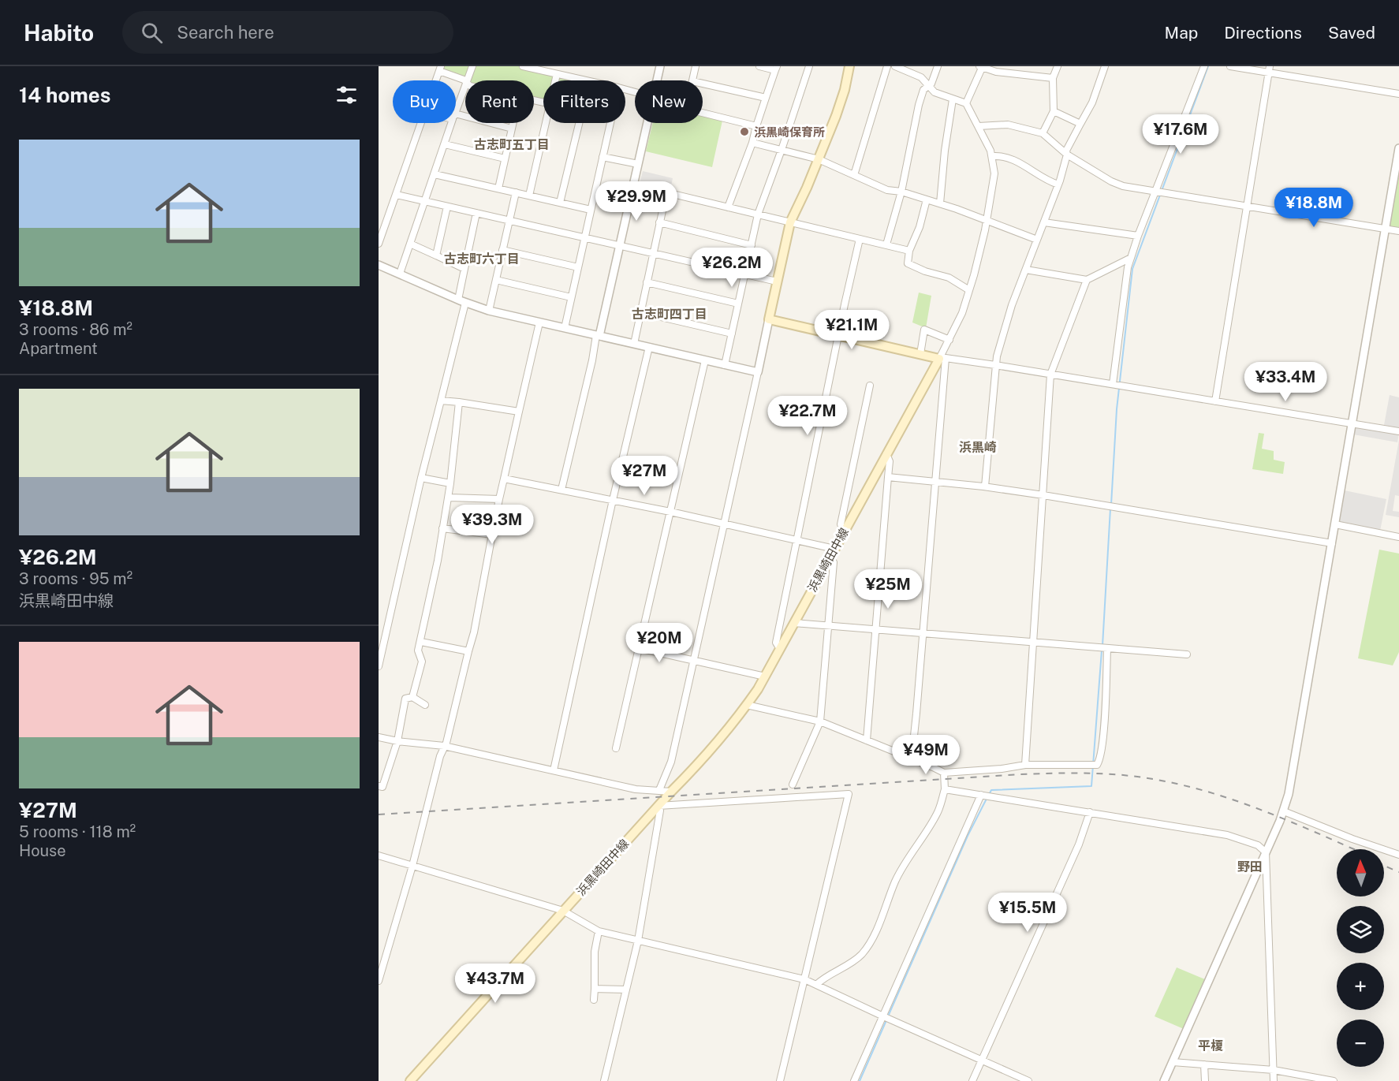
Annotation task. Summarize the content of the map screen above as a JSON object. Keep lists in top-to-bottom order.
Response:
{
  "streets": {
    "main road": ["浜黒崎田中線"]
  },
  "districts": [
    "古志町五丁目",
    "古志町六丁目",
    "古志町四丁目",
    "浜黒崎",
    "野田",
    "平榎"
  ],
  "places": ["浜黒崎保育所"],
  "north": "top",
  "page": {
    "header": "Habito",
    "search": "Search here",
    "nav": ["Map", "Directions", "Saved"],
    "heading": "14 homes",
    "chip": [
      "Buy",
      "Rent",
      "Filters",
      "New"
    ],
    "price": [
      "¥17.6M",
      "¥29.9M",
      "¥18.8M",
      "¥26.2M",
      "¥21.1M",
      "¥33.4M",
      "¥22.7M",
      "¥27M",
      "¥39.3M",
      "¥25M",
      "¥20M",
      "¥49M",
      "¥15.5M",
      "¥43.7M"
    ],
    "list": [
      {
        "name": "¥18.8M",
        "note": "3 rooms · 86 m² · Apartment"
      },
      {
        "name": "¥26.2M",
        "note": "3 rooms · 95 m² · 浜黒崎田中線"
      },
      {
        "name": "¥27M",
        "note": "5 rooms · 118 m² · House"
      }
    ],
    "map_buttons": ["+", "−"]
  }
}
